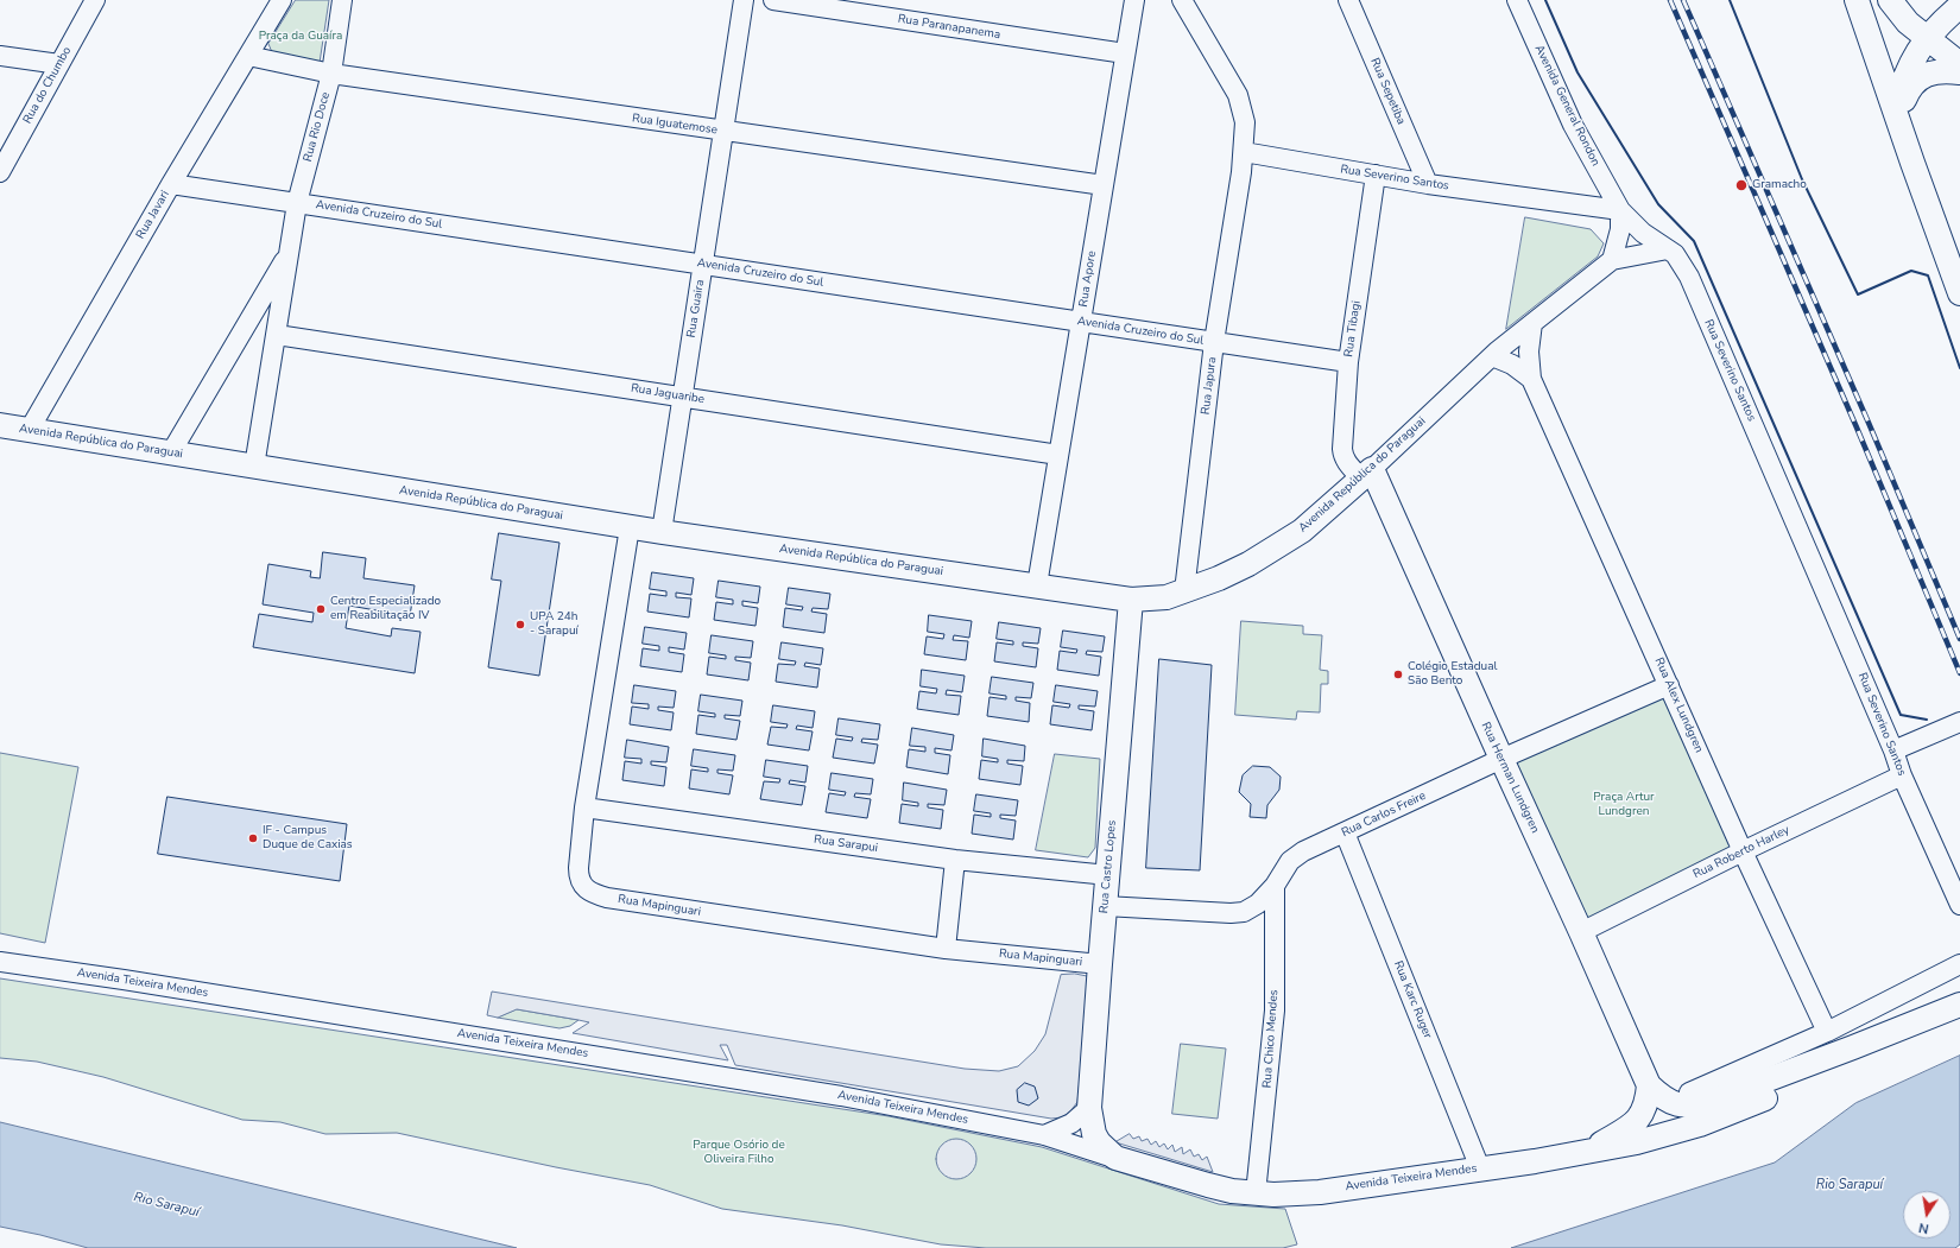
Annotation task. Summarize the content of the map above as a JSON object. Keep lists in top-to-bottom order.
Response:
{
  "streets": {
    "main road": [
      "Avenida República do Paraguai",
      "Rua Herman Lundgren",
      "Rua Castro Lopes",
      "Avenida Teixeira Mendes"
    ],
    "street": [
      "Rua Paranapanema",
      "Rua do Chumbo",
      "Rua Sepetiba",
      "Avenida General Rondon",
      "Rua Iguatemose",
      "Rua Rio Doce",
      "Rua Severino Santos",
      "Rua Javari",
      "Avenida Cruzeiro do Sul",
      "Rua Apore",
      "Rua Guaira",
      "Rua Tibagi",
      "Rua Japura",
      "Rua Jaguaribe",
      "Rua Alex Lundgren",
      "Rua Carlos Freire",
      "Rua Sarapui",
      "Rua Roberto Harley",
      "Rua Mapinguari",
      "Rua Karc Ruger",
      "Rua Chico Mendes"
    ]
  },
  "crossings": [
    ["Rua Paranapanema", "Rua Apore"],
    ["Rua Sepetiba", "Rua Severino Santos"],
    ["Avenida General Rondon", "Rua Severino Santos"],
    ["Rua Iguatemose", "Rua Rio Doce"],
    ["Rua Iguatemose", "Rua Javari"],
    ["Rua Iguatemose", "Rua Apore"],
    ["Rua Iguatemose", "Rua Guaira"],
    ["Rua Rio Doce", "Avenida Cruzeiro do Sul"],
    ["Rua Rio Doce", "Rua Jaguaribe"],
    ["Rua Rio Doce", "Avenida República do Paraguai"],
    ["Rua Severino Santos", "Rua Tibagi"],
    ["Rua Severino Santos", "Rua Japura"],
    ["Rua Severino Santos", "Avenida República do Paraguai"],
    ["Rua Severino Santos", "Rua Roberto Harley"],
    ["Rua Javari", "Avenida Cruzeiro do Sul"],
    ["Rua Javari", "Avenida República do Paraguai"],
    ["Avenida Cruzeiro do Sul", "Rua Apore"],
    ["Avenida Cruzeiro do Sul", "Rua Guaira"],
    ["Avenida Cruzeiro do Sul", "Rua Tibagi"],
    ["Avenida Cruzeiro do Sul", "Rua Japura"],
    ["Rua Apore", "Rua Jaguaribe"],
    ["Rua Apore", "Avenida República do Paraguai"],
    ["Rua Guaira", "Rua Jaguaribe"],
    ["Rua Guaira", "Avenida República do Paraguai"],
    ["Rua Tibagi", "Avenida República do Paraguai"],
    ["Rua Tibagi", "Rua Herman Lundgren"],
    ["Rua Japura", "Avenida República do Paraguai"],
    ["Avenida República do Paraguai", "Rua Alex Lundgren"],
    ["Avenida República do Paraguai", "Rua Herman Lundgren"],
    ["Avenida República do Paraguai", "Rua Castro Lopes"],
    ["Avenida República do Paraguai", "Rua Mapinguari"],
    ["Rua Alex Lundgren", "Rua Carlos Freire"],
    ["Rua Alex Lundgren", "Rua Roberto Harley"],
    ["Rua Herman Lundgren", "Rua Carlos Freire"],
    ["Rua Herman Lundgren", "Rua Roberto Harley"],
    ["Rua Herman Lundgren", "Avenida Teixeira Mendes"],
    ["Rua Carlos Freire", "Rua Castro Lopes"],
    ["Rua Carlos Freire", "Rua Karc Ruger"],
    ["Rua Carlos Freire", "Rua Chico Mendes"],
    ["Rua Sarapui", "Rua Castro Lopes"],
    ["Rua Sarapui", "Rua Mapinguari"],
    ["Rua Castro Lopes", "Rua Mapinguari"],
    ["Rua Castro Lopes", "Avenida Teixeira Mendes"],
    ["Avenida Teixeira Mendes", "Rua Karc Ruger"],
    ["Avenida Teixeira Mendes", "Rua Chico Mendes"]
  ],
  "water": ["Rio Sarapuí"],
  "parks": ["Praça da Guaíra", "Praça Artur Lundgren", "Parque Osório de Oliveira Filho"],
  "places": [
    "Gramacho",
    "Centro Especializado em Reabilitação IV",
    "UPA 24h - Sarapuí",
    "Colégio Estadual São Bento",
    "IF - Campus Duque de Caxias"
  ],
  "north": "bottom"
}
